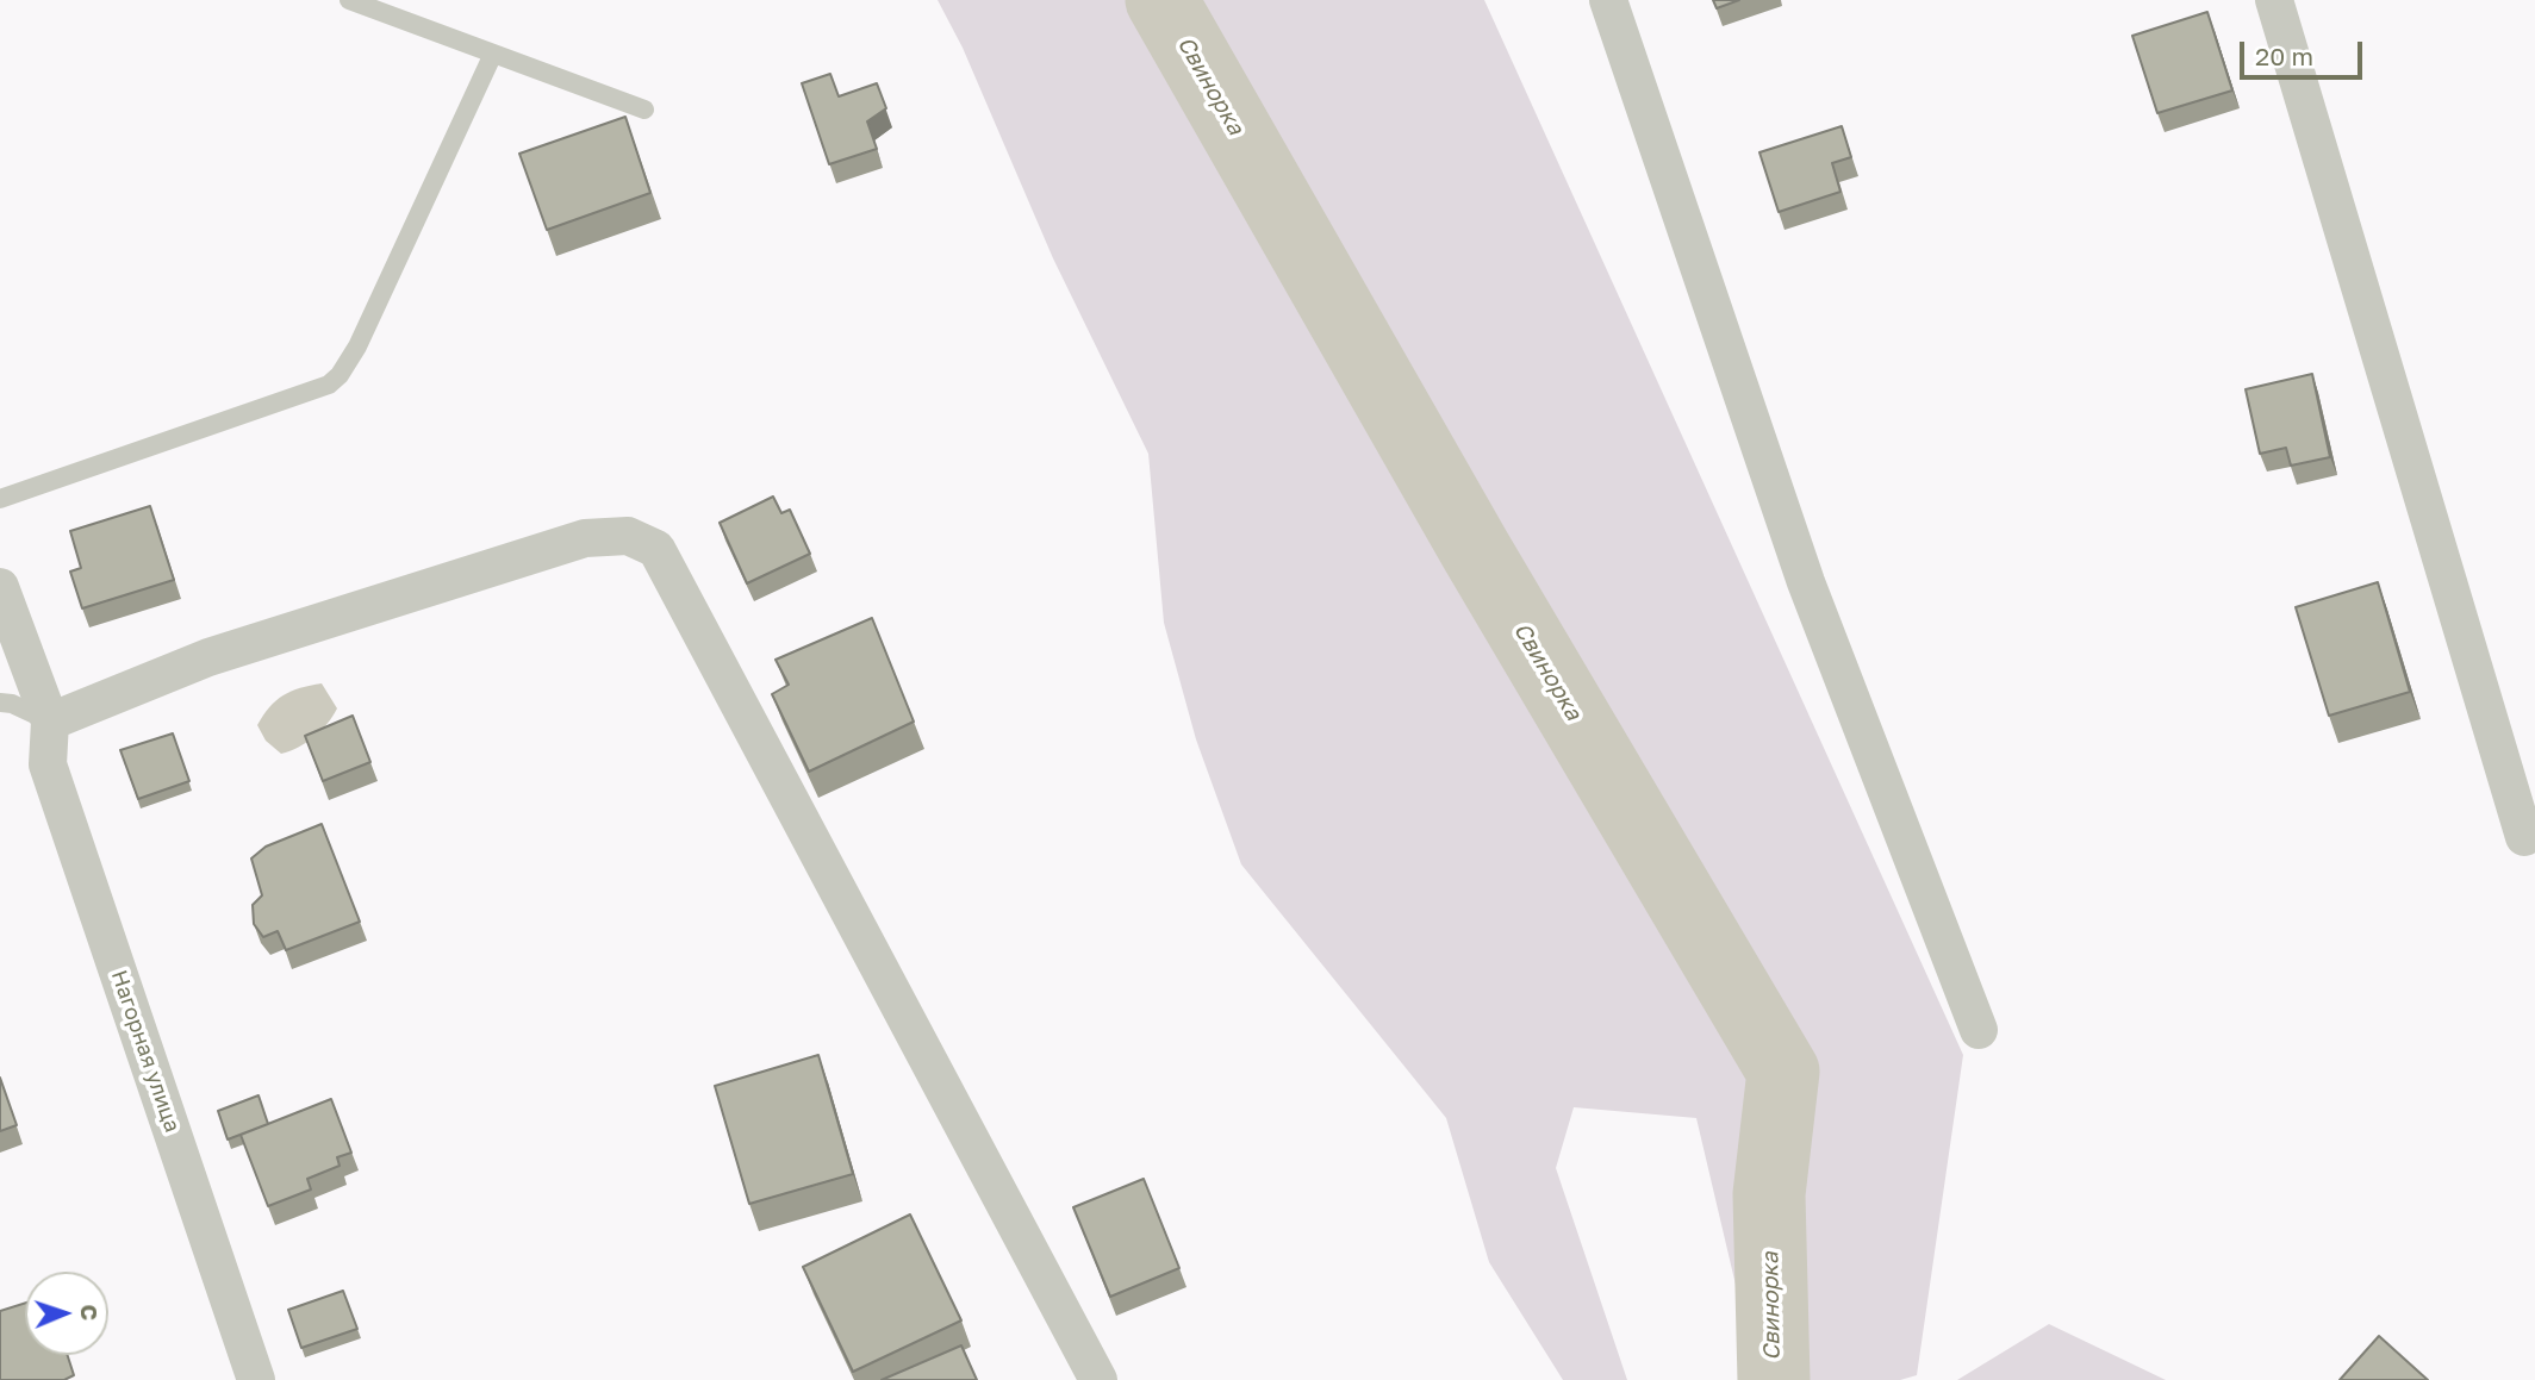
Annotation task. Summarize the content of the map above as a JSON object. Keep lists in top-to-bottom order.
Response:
{
  "streets": {
    "street": ["Нагорная улица"]
  },
  "water": ["Свинорка"],
  "scale_bar": "20 m",
  "north": "right"
}
